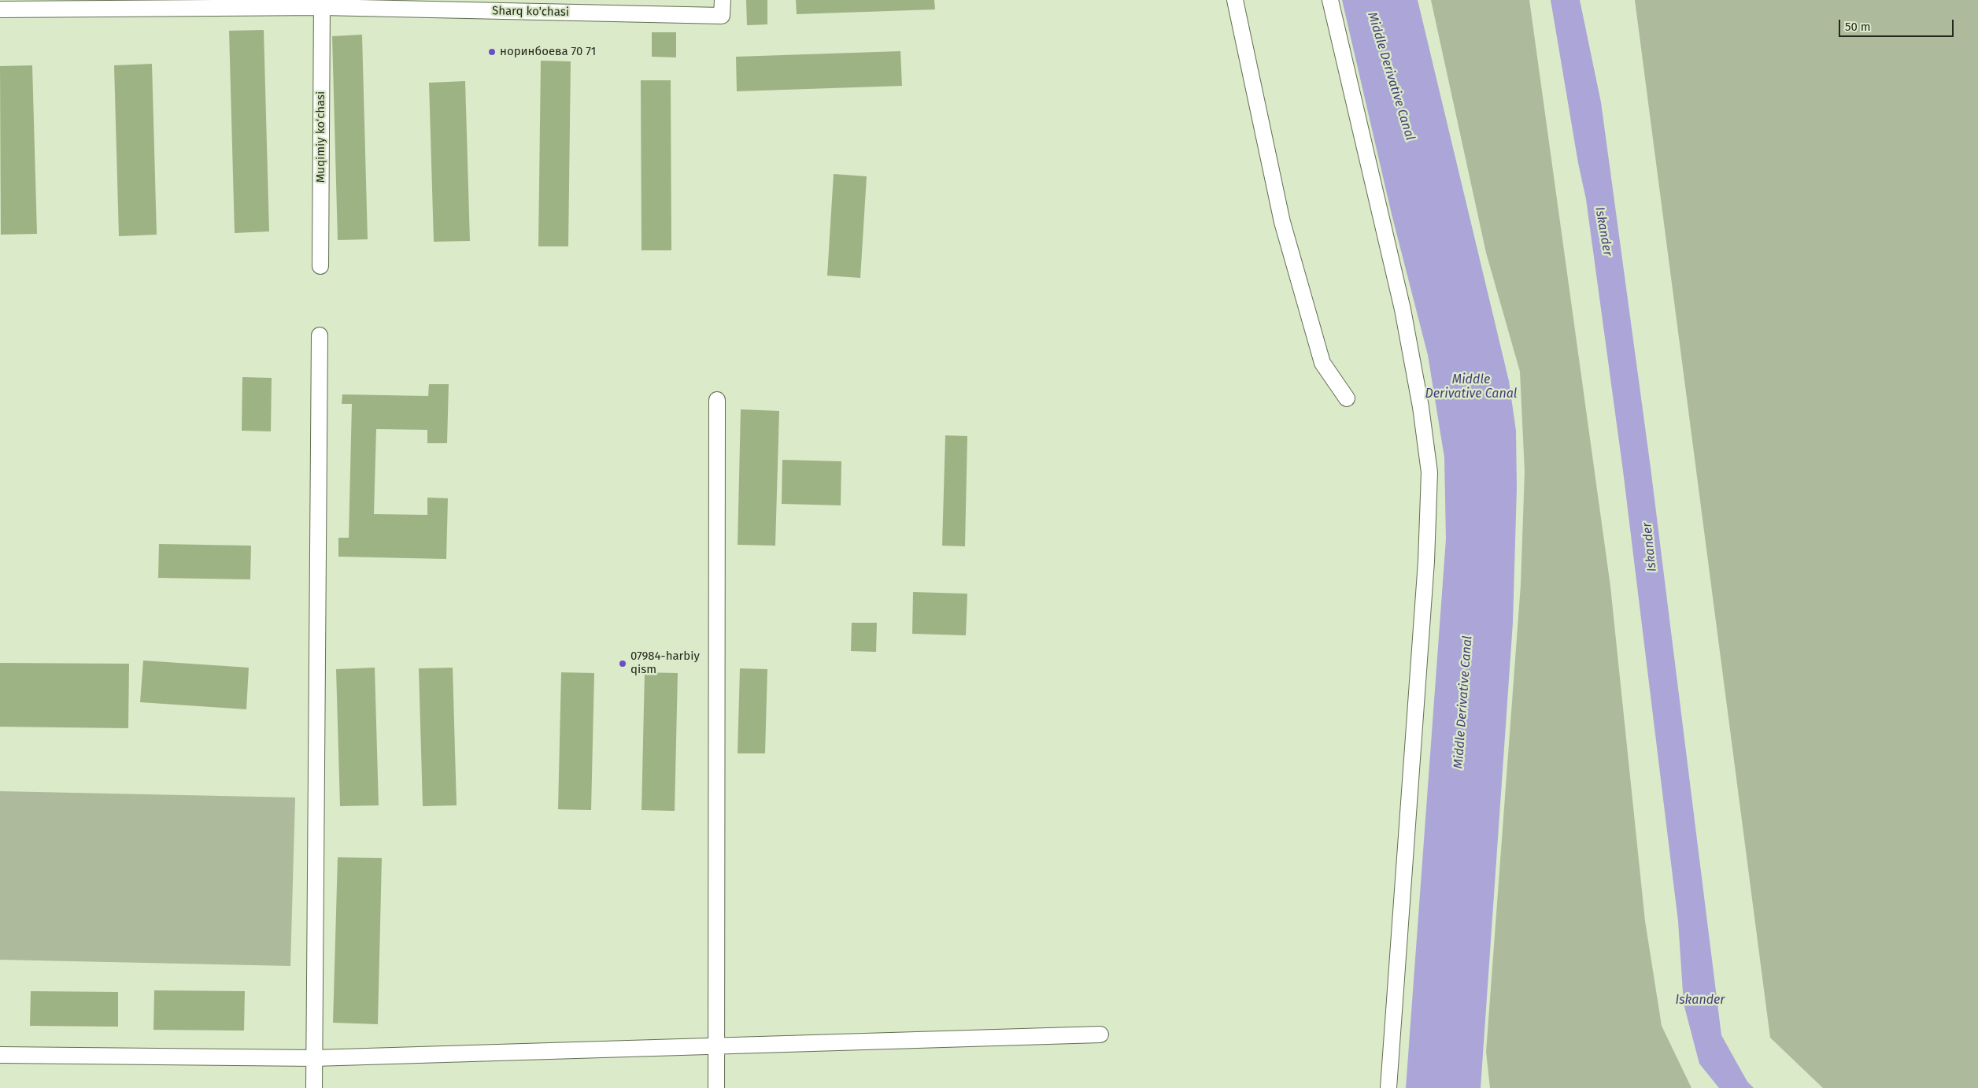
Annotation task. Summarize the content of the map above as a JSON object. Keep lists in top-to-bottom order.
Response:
{
  "streets": {
    "street": ["Sharq ko'chasi", "Muqimiy ko‘chasi"]
  },
  "crossings": [
    ["Sharq ko'chasi", "Muqimiy ko‘chasi"]
  ],
  "water": ["Middle Derivative Canal", "Iskander"],
  "places": ["норинбоева 70 71", "07984-harbiy qism"],
  "scale_bar": "50 m"
}
